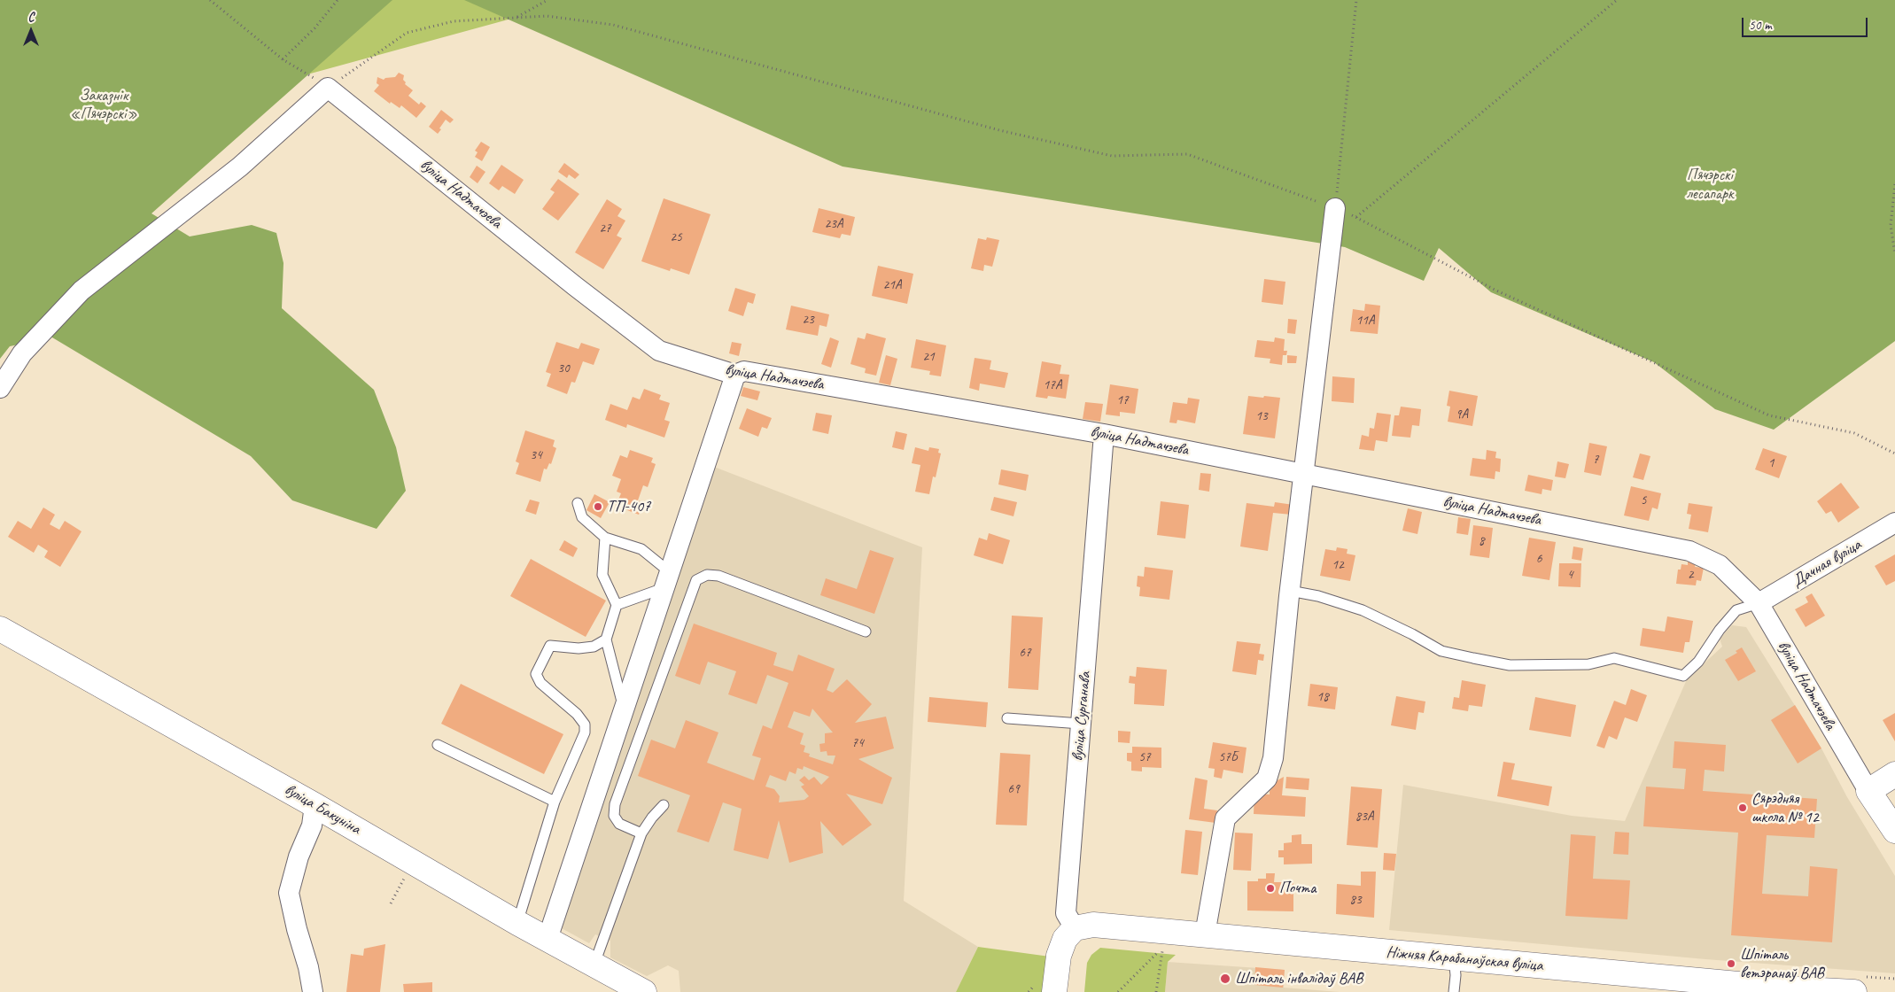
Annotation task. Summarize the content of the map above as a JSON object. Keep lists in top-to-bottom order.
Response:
{
  "streets": {
    "main road": ["вуліца Надтачэева", "вуліца Бакуніна", "Ніжняя Карабанаўская вуліца"],
    "street": ["Дачная вуліца", "вуліца Сурганава"]
  },
  "crossings": [
    ["вуліца Надтачэева", "Дачная вуліца"],
    ["вуліца Надтачэева", "вуліца Сурганава"],
    ["вуліца Сурганава", "Ніжняя Карабанаўская вуліца"]
  ],
  "parks": ["Заказнік «Пячэрскі»", "Пячэрскі лесапарк"],
  "places": [
    "ТП-407",
    "Сярэдняя школа № 12",
    "Почта",
    "Шпіталь ветэранаў ВАВ",
    "Шпіталь інвалідаў ВАВ"
  ],
  "house_numbers": [
    "23А",
    "27",
    "25",
    "21А",
    "23",
    "11А",
    "21",
    "30",
    "17А",
    "17",
    "9А",
    "13",
    "34",
    "7",
    "1",
    "5",
    "8",
    "6",
    "12",
    "4",
    "2",
    "67",
    "18",
    "74",
    "57",
    "57Б",
    "69",
    "83А",
    "83"
  ],
  "scale_bar": "50 m",
  "north": "top"
}
